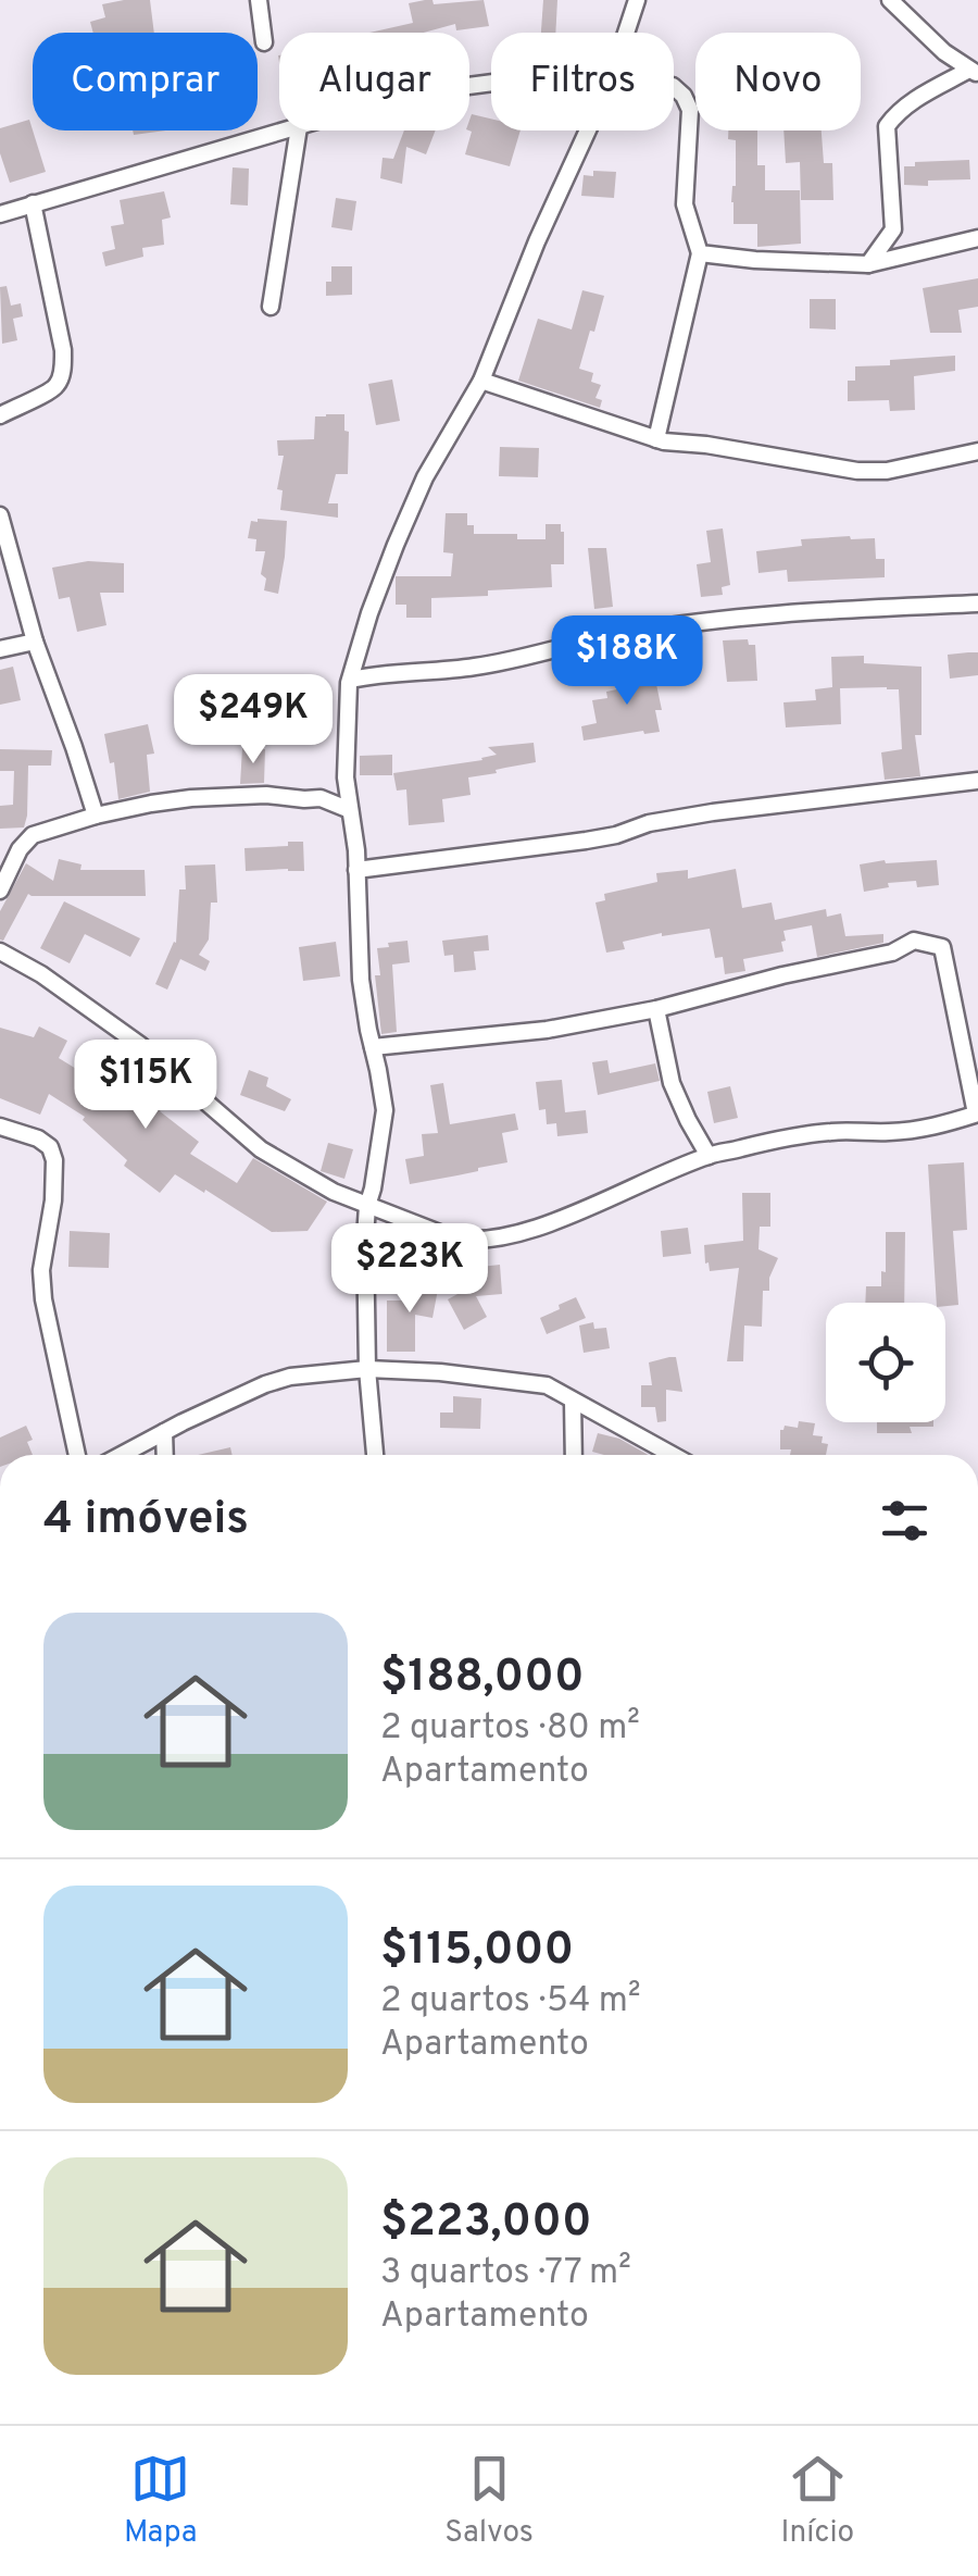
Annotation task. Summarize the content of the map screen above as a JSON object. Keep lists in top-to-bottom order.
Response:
{
  "page": {
    "chip": [
      "Comprar",
      "Alugar",
      "Filtros",
      "Novo"
    ],
    "price": [
      "$188K",
      "$249K",
      "$115K",
      "$223K"
    ],
    "heading": "4 imóveis",
    "list": [
      {
        "name": "$188,000",
        "note": "2 quartos · 80 m² · Apartamento"
      },
      {
        "name": "$115,000",
        "note": "2 quartos · 54 m² · Apartamento"
      },
      {
        "name": "$223,000",
        "note": "3 quartos · 77 m² · Apartamento"
      }
    ],
    "tabs": ["Mapa", "Salvos", "Início"]
  }
}
